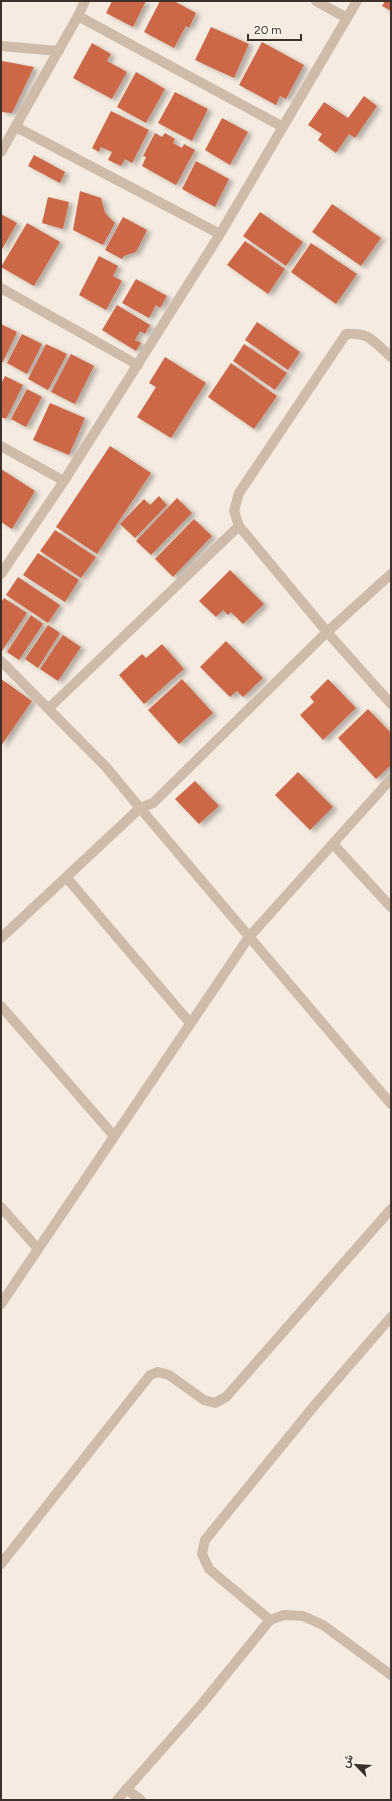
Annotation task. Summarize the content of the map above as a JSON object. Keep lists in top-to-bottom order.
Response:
{
  "scale_bar": "20 m",
  "north": "top left"
}
